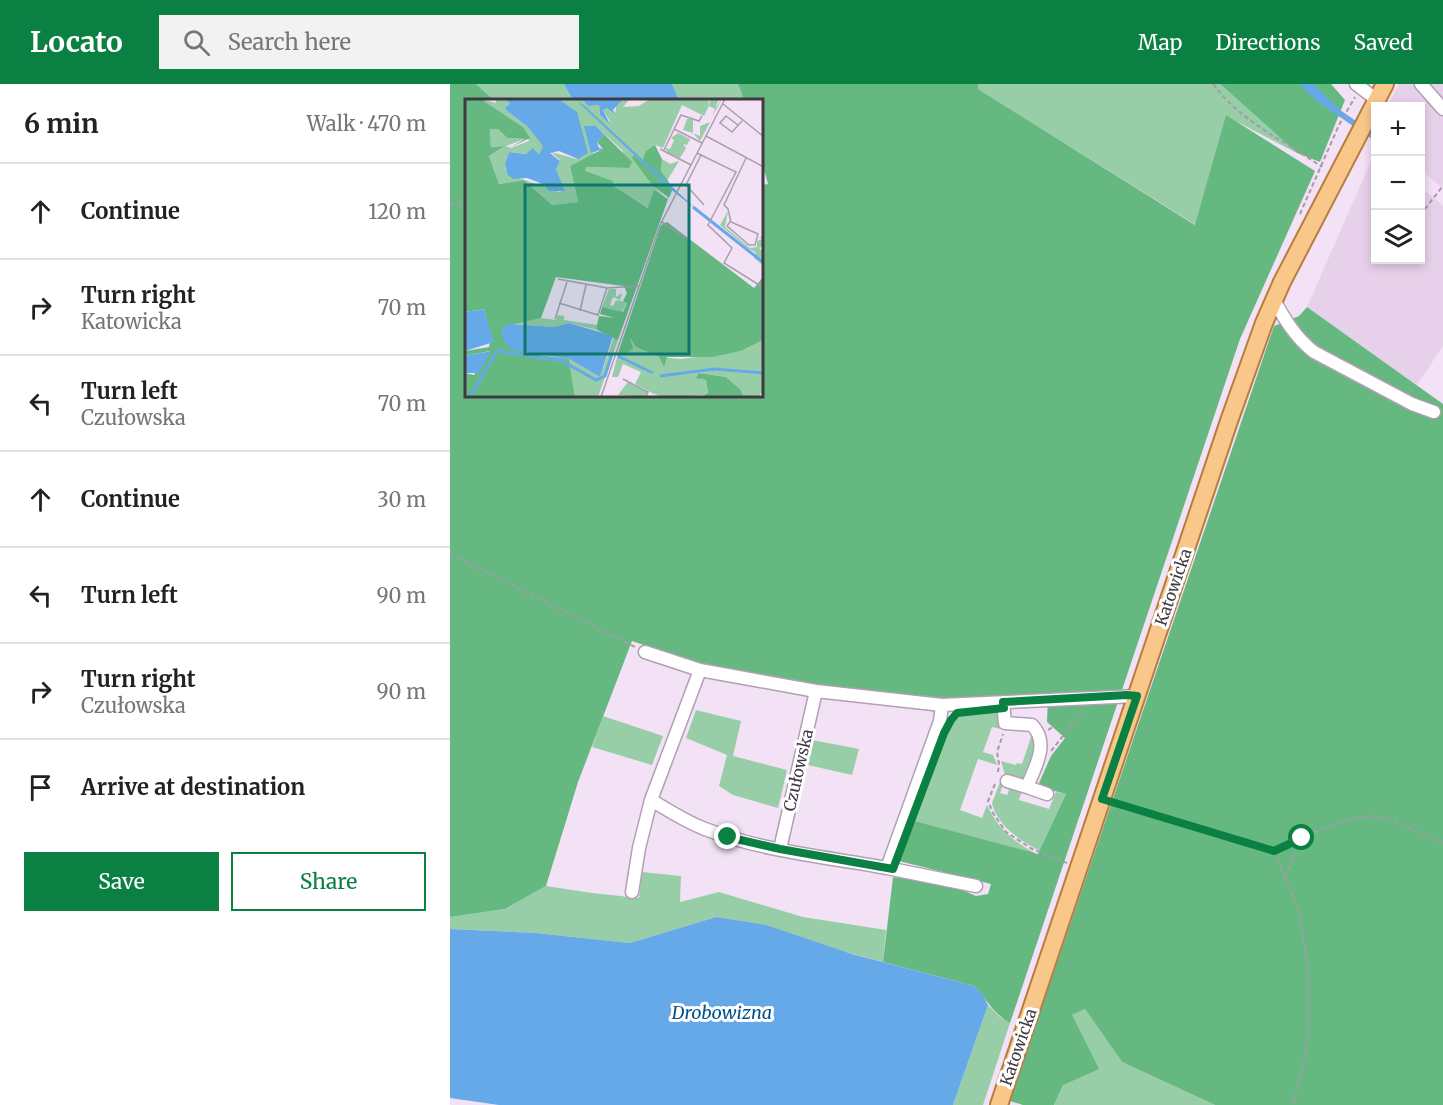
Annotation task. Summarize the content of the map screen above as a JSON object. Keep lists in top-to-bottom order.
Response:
{
  "streets": {
    "main road": ["Katowicka"],
    "street": ["Czułowska"]
  },
  "water": ["Drobowizna"],
  "page": {
    "header": "Locato",
    "search": "Search here",
    "nav": ["Map", "Directions", "Saved"],
    "heading": ["6 min", "Walk · 470 m"],
    "map_buttons": ["+", "−"],
    "list": [
      ["Continue", "120 m"],
      ["Turn right", "Katowicka", "70 m"],
      ["Turn left", "Czułowska", "70 m"],
      ["Continue", "30 m"],
      ["Turn left", "90 m"],
      ["Turn right", "Czułowska", "90 m"],
      "Arrive at destination"
    ],
    "buttons": ["Save", "Share"]
  }
}
